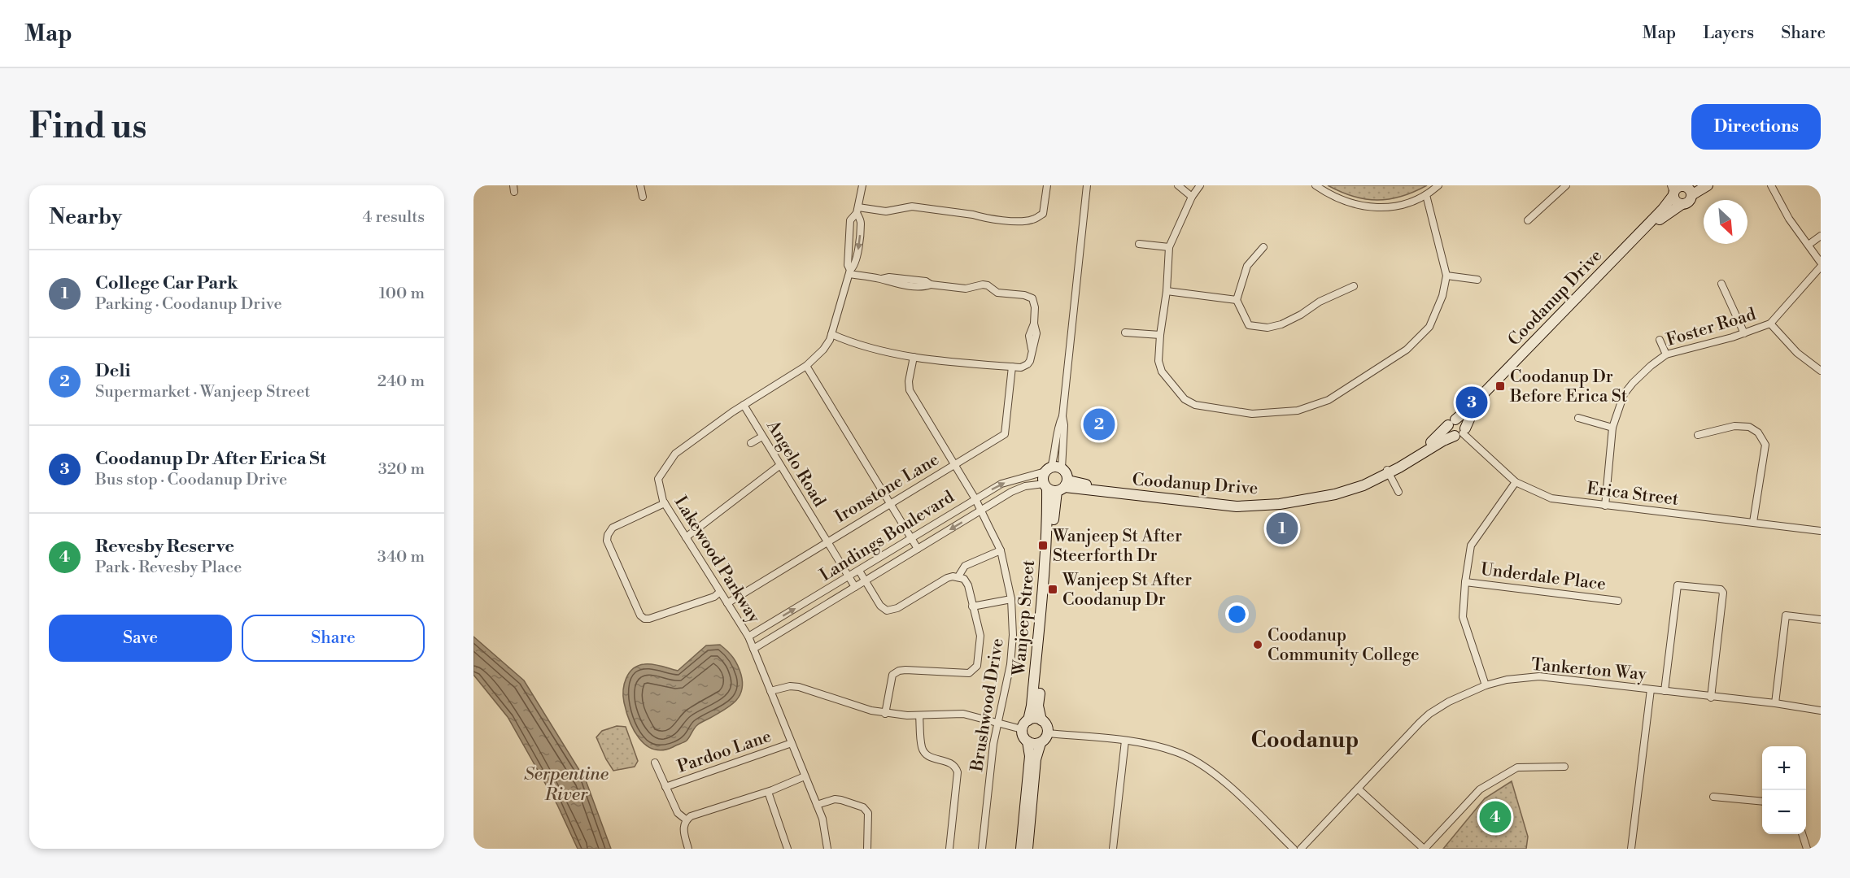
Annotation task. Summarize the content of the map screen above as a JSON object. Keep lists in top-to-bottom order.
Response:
{
  "streets": {
    "main road": ["Coodanup Drive", "Wanjeep Street"],
    "street": [
      "Foster Road",
      "Angelo Road",
      "Ironstone Lane",
      "Erica Street",
      "Landings Boulevard",
      "Lakewood Parkway",
      "Underdale Place",
      "Tankerton Way",
      "Brushwood Drive",
      "Pardoo Lane"
    ]
  },
  "crossings": [
    ["Coodanup Drive", "Erica Street"],
    ["Coodanup Drive", "Landings Boulevard"],
    ["Coodanup Drive", "Wanjeep Street"],
    ["Foster Road", "Erica Street"],
    ["Angelo Road", "Ironstone Lane"],
    ["Angelo Road", "Landings Boulevard"],
    ["Angelo Road", "Lakewood Parkway"],
    ["Ironstone Lane", "Lakewood Parkway"],
    ["Ironstone Lane", "Brushwood Drive"],
    ["Landings Boulevard", "Lakewood Parkway"],
    ["Landings Boulevard", "Wanjeep Street"],
    ["Landings Boulevard", "Brushwood Drive"],
    ["Lakewood Parkway", "Pardoo Lane"]
  ],
  "districts": ["Coodanup"],
  "water": ["Serpentine River"],
  "places": {
    "transit": ["Coodanup Dr Before Erica St", "Wanjeep St After Steerforth Dr", "Wanjeep St After Coodanup Dr"],
    "other": ["Coodanup Community College"]
  },
  "north": "bottom right",
  "page": {
    "header": "Map",
    "nav": ["Map", "Layers", "Share"],
    "buttons": [
      "Directions",
      ["Save", "Share"]
    ],
    "title": "Find us",
    "heading": ["Nearby", "4 results"],
    "list": [
      {
        "mark": "1",
        "name": "College Car Park",
        "note": "Parking · Coodanup Drive",
        "value": "100 m"
      },
      {
        "mark": "2",
        "name": "Deli",
        "note": "Supermarket · Wanjeep Street",
        "value": "240 m"
      },
      {
        "mark": "3",
        "name": "Coodanup Dr After Erica St",
        "note": "Bus stop · Coodanup Drive",
        "value": "320 m"
      },
      {
        "mark": "4",
        "name": "Revesby Reserve",
        "note": "Park · Revesby Place",
        "value": "340 m"
      }
    ],
    "pins": [
      "3",
      "2",
      "1",
      "4"
    ],
    "map_buttons": ["+", "−"]
  }
}
